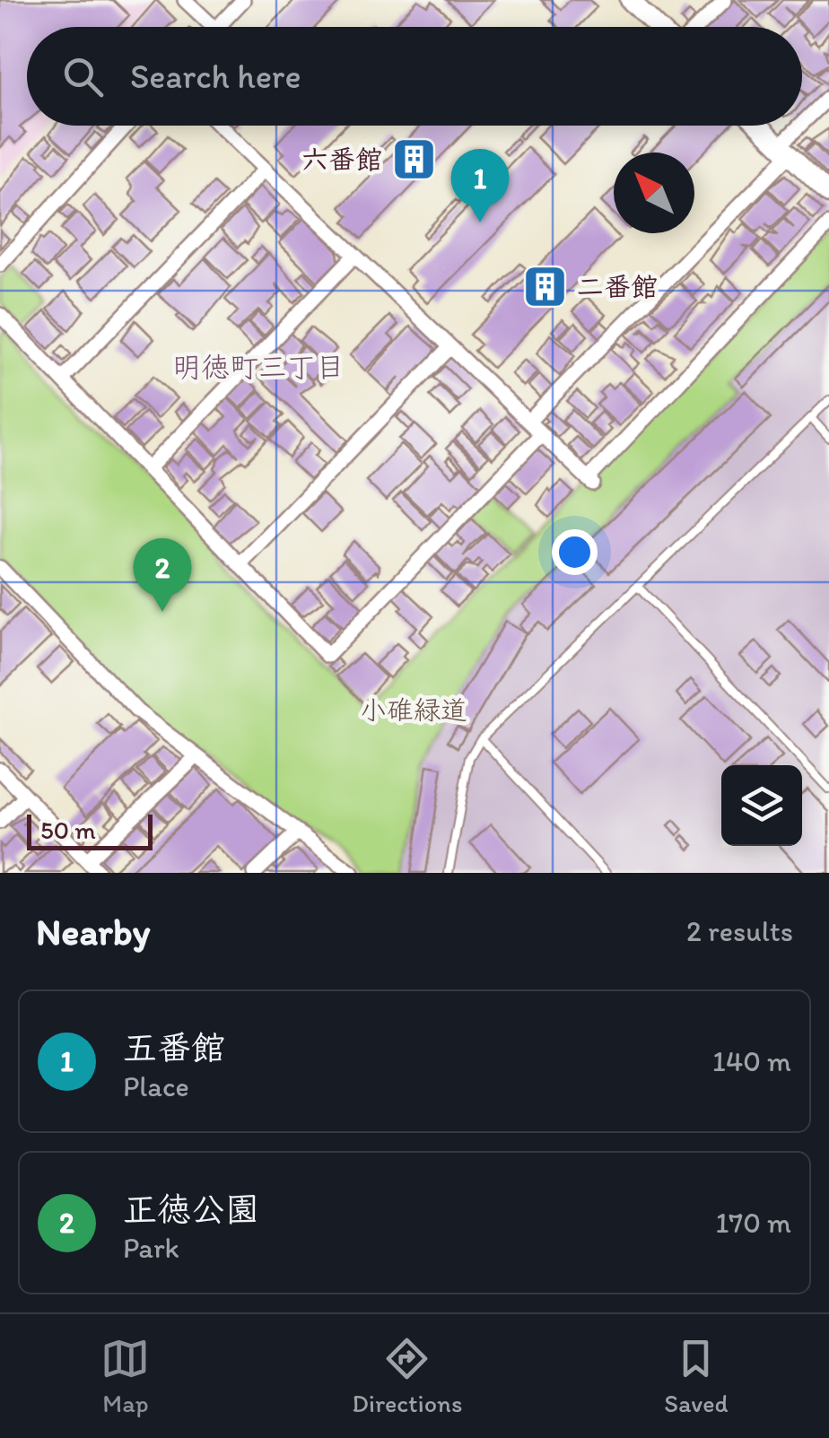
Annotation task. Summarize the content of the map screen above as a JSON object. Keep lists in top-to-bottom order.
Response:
{
  "districts": ["明徳町三丁目"],
  "parks": ["小碓緑道"],
  "places": {
    "building": ["六番館", "二番館"]
  },
  "scale_bar": "50 m",
  "north": "top left",
  "page": {
    "search": "Search here",
    "pins": ["1", "2"],
    "scale": "50 m",
    "heading": ["Nearby", "2 results"],
    "list": [
      {
        "mark": "1",
        "name": "五番館",
        "note": "Place",
        "value": "140 m"
      },
      {
        "mark": "2",
        "name": "正徳公園",
        "note": "Park",
        "value": "170 m"
      }
    ],
    "nav": ["Map", "Directions", "Saved"]
  }
}
